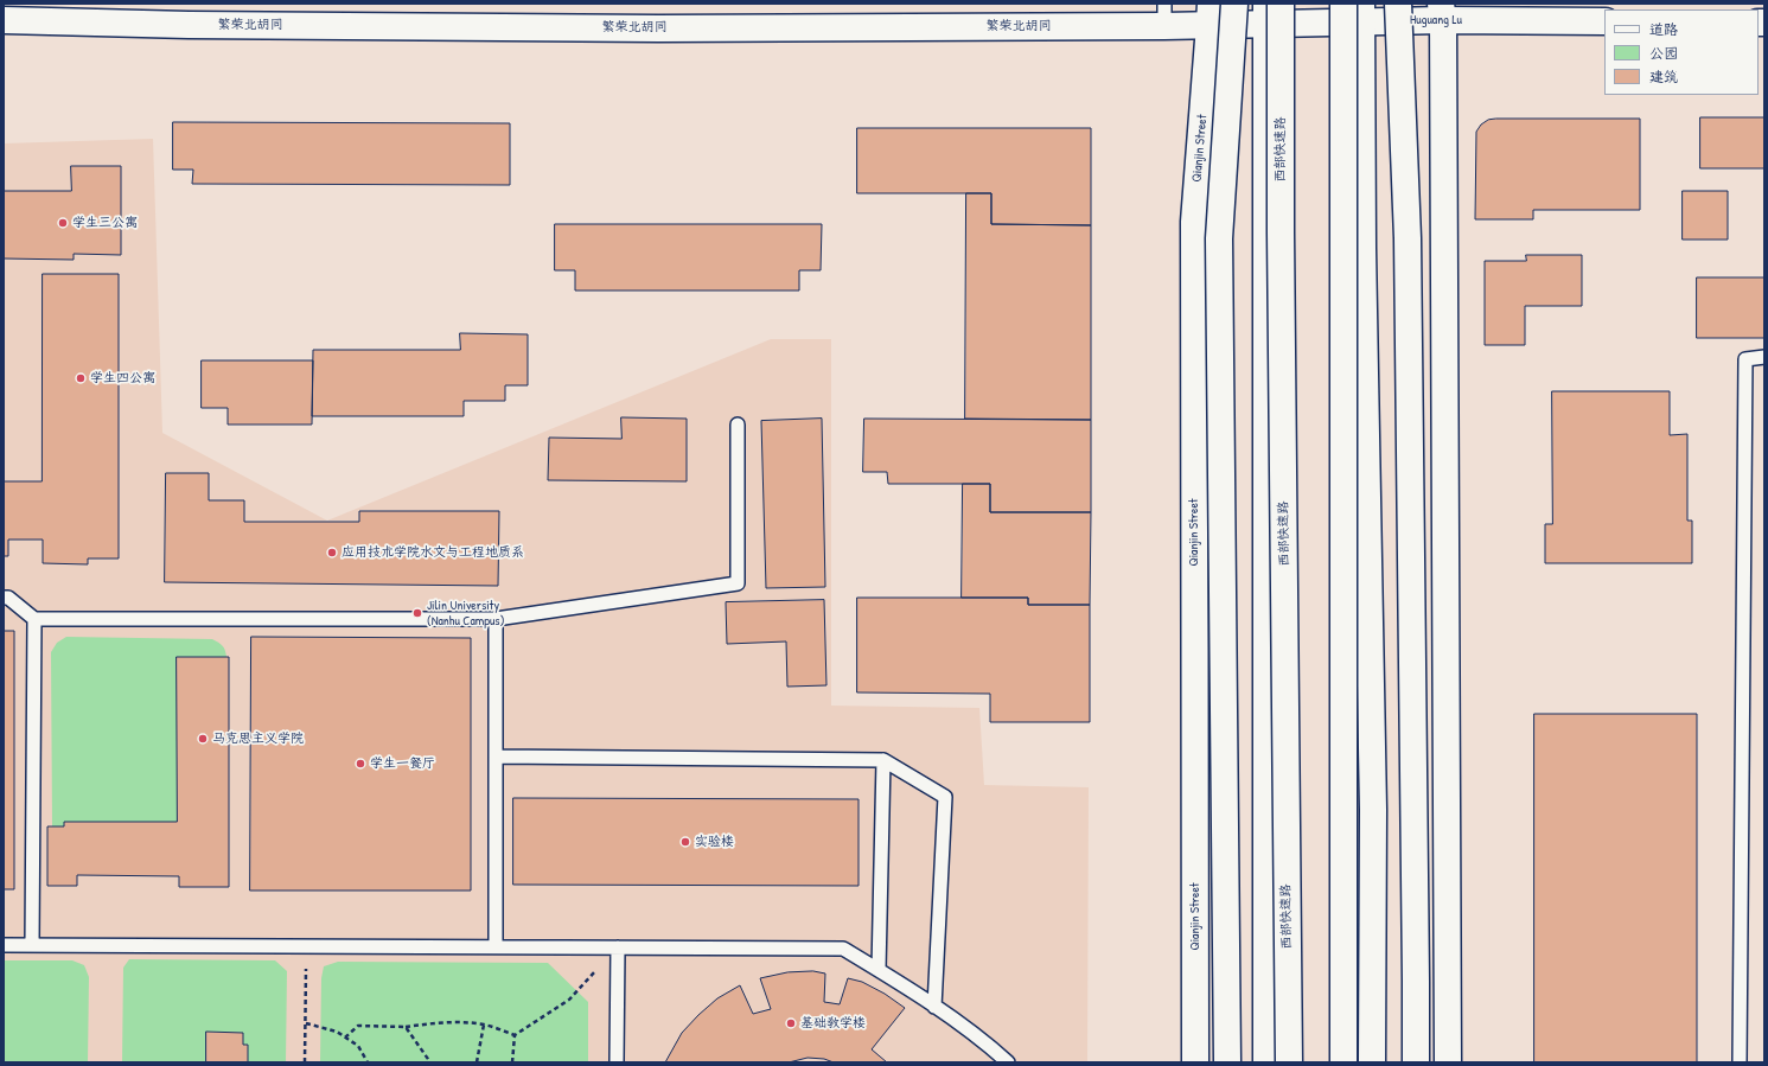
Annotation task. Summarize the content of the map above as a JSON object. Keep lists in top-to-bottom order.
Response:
{
  "streets": {
    "main road": [
      "Huguang Lu",
      "繁荣北胡同",
      "Qianjin Street",
      "西部快速路"
    ]
  },
  "crossings": [
    ["Huguang Lu", "繁荣北胡同"],
    ["繁荣北胡同", "Qianjin Street"]
  ],
  "places": [
    "学生三公寓",
    "学生四公寓",
    "应用技术学院水文与工程地质系",
    "Jilin University (Nanhu Campus)",
    "马克思主义学院",
    "学生一餐厅",
    "实验楼",
    "基础教学楼"
  ],
  "legend": ["道路", "公园", "建筑"]
}
